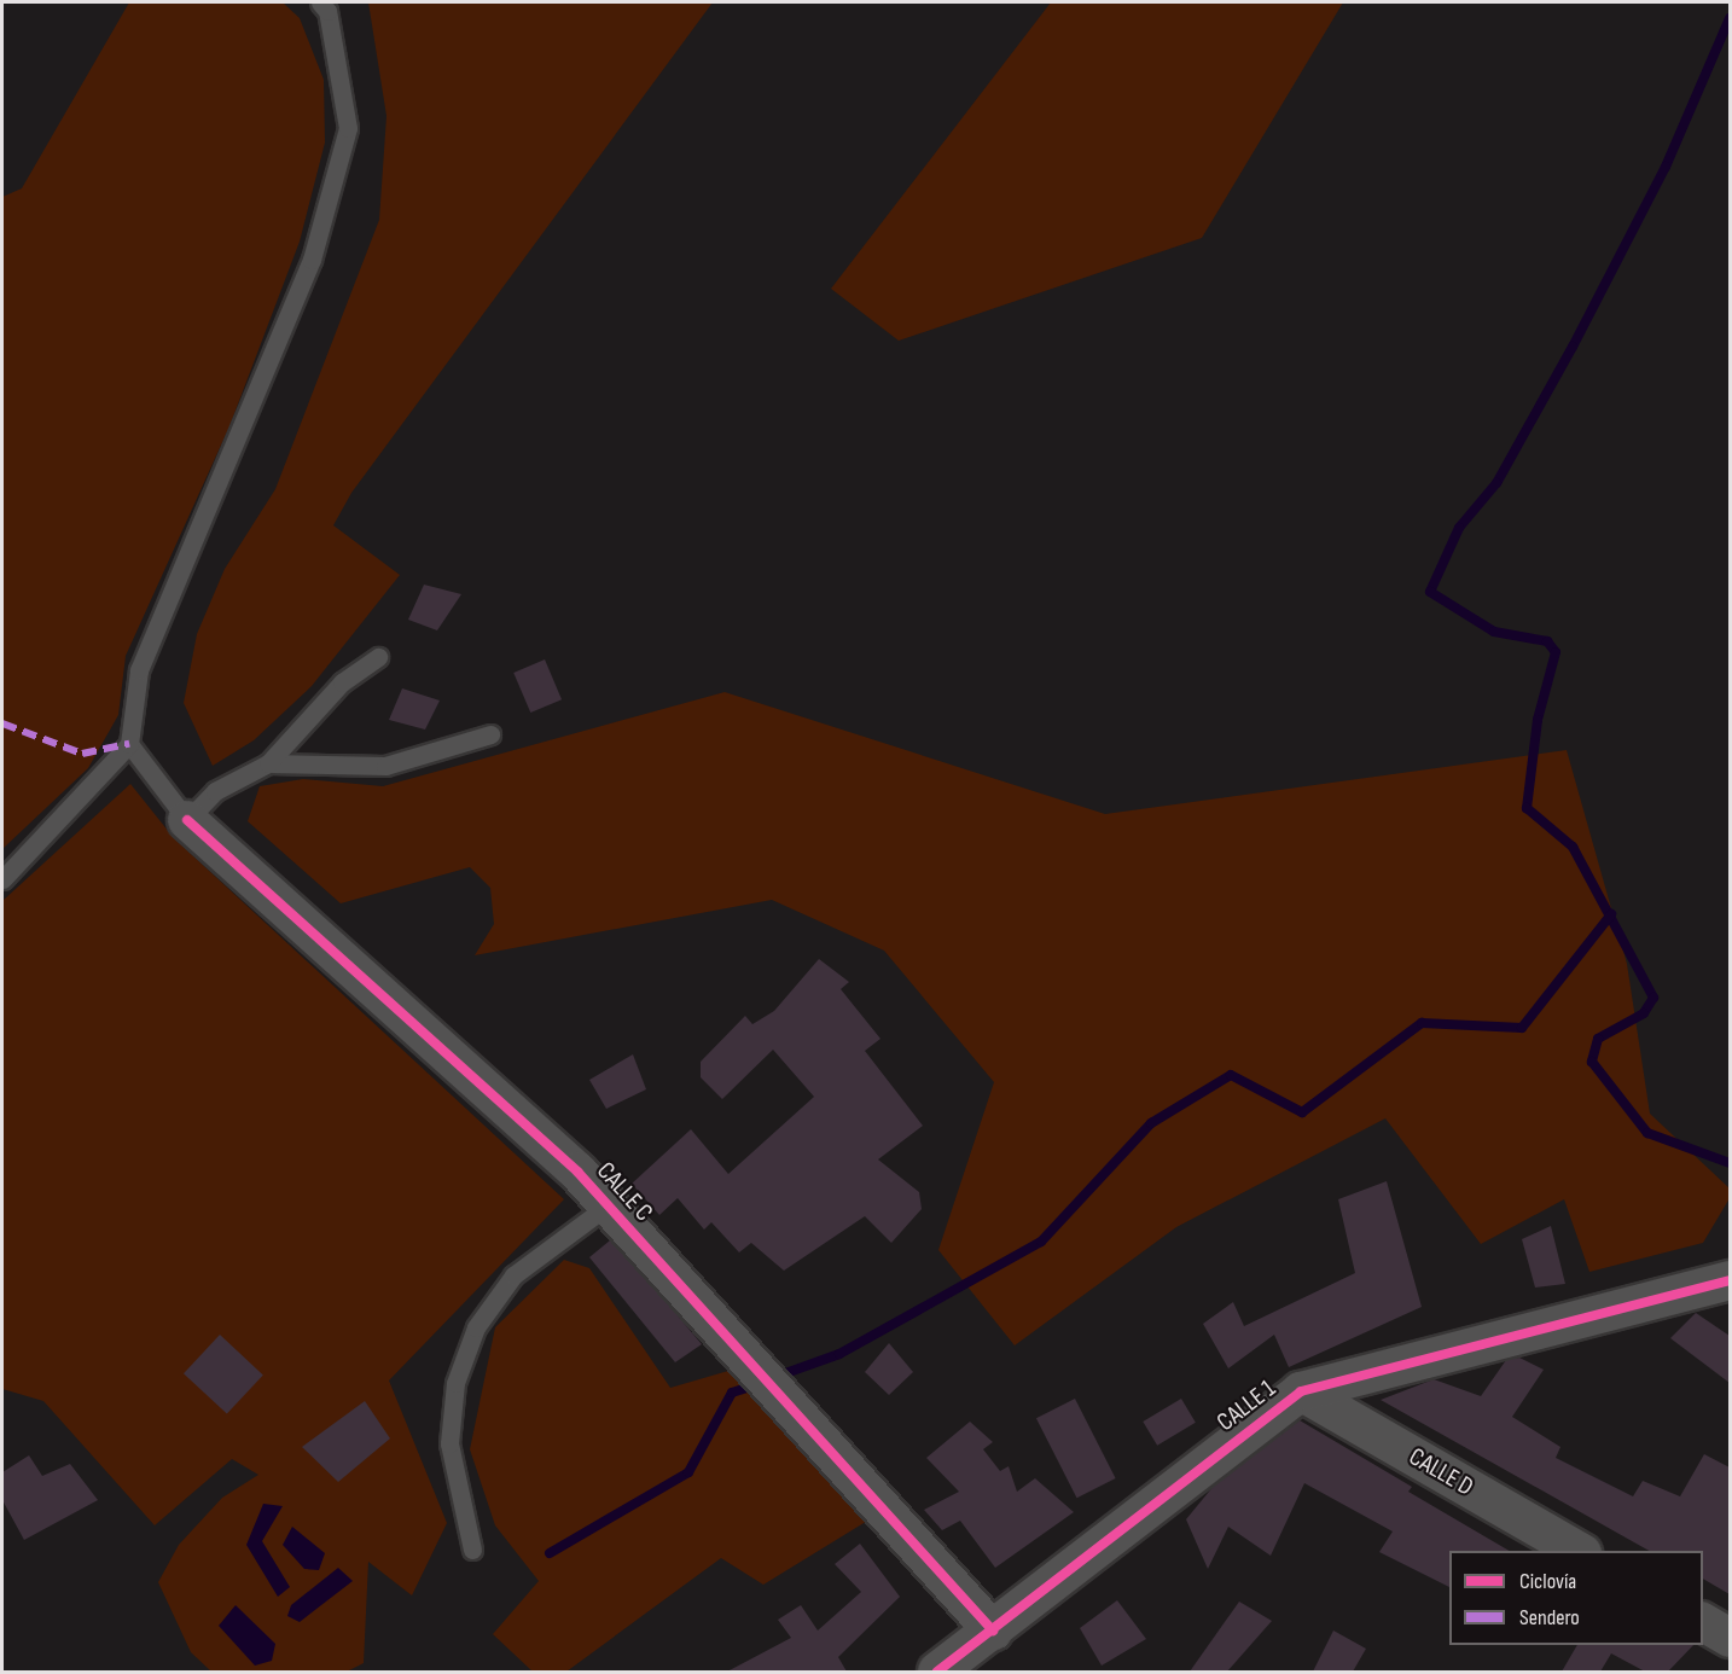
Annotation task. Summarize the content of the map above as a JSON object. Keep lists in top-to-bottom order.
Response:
{
  "streets": {
    "street": ["CALLE C", "CALLE 1", "CALLE D"]
  },
  "crossings": [
    ["CALLE C", "CALLE 1"],
    ["CALLE 1", "CALLE D"]
  ],
  "legend": ["Ciclovía", "Sendero"]
}
